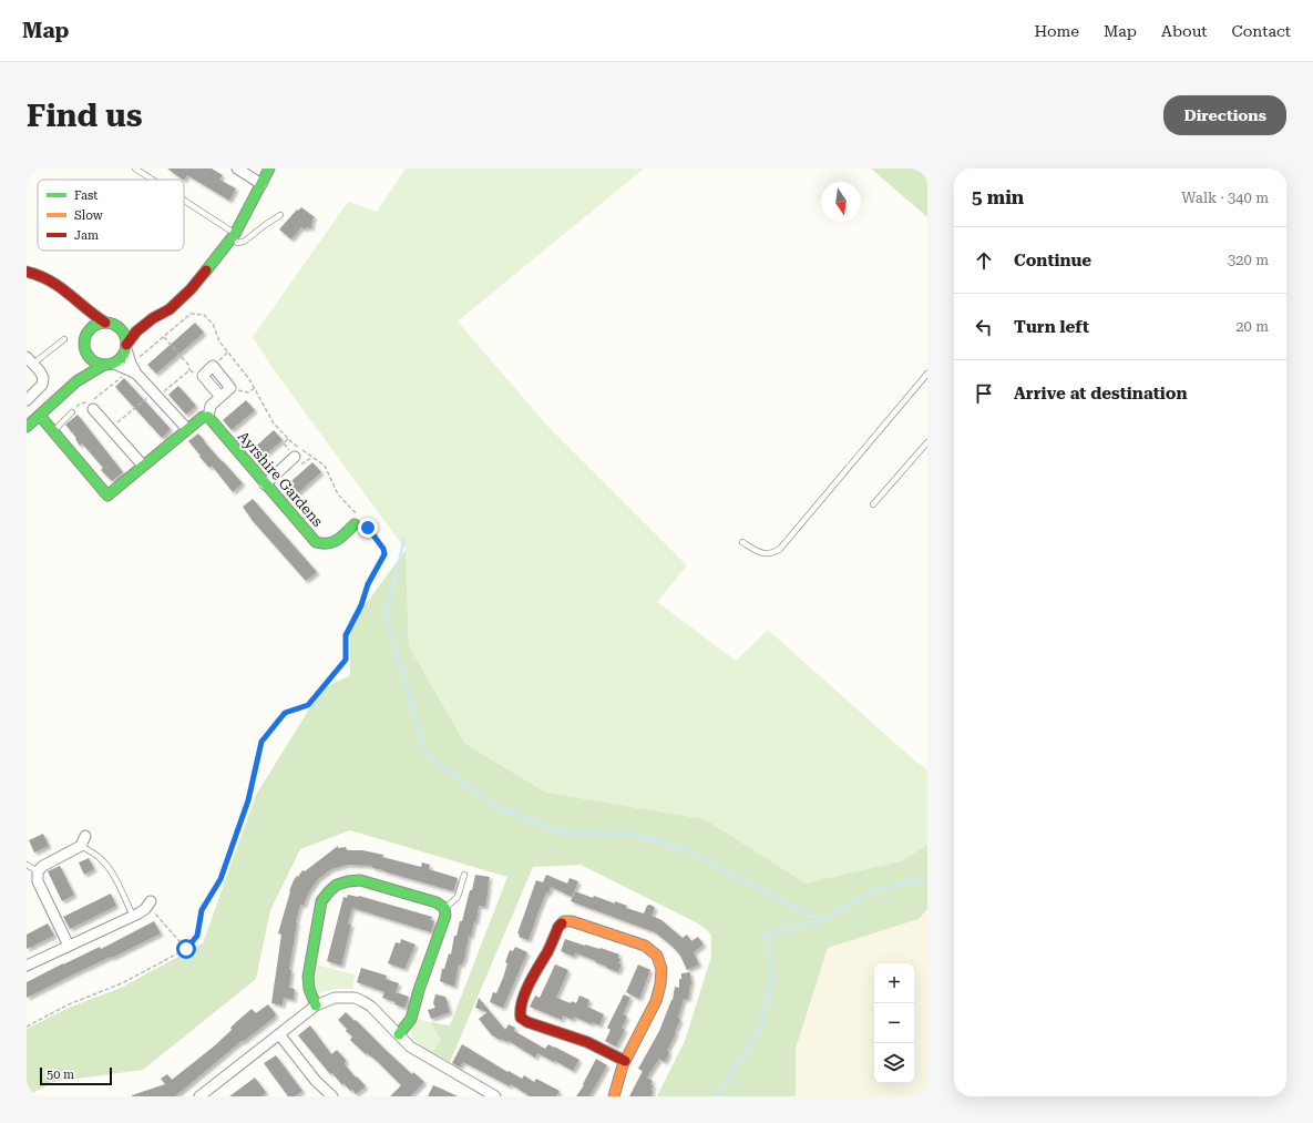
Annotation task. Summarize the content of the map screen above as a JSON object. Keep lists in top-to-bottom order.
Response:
{
  "streets": {
    "street": ["Ayrshire Gardens"]
  },
  "legend": ["Fast", "Slow", "Jam"],
  "scale_bar": "50 m",
  "north": "bottom",
  "page": {
    "header": "Map",
    "nav": [
      "Home",
      "Map",
      "About",
      "Contact"
    ],
    "buttons": "Directions",
    "title": "Find us",
    "heading": ["5 min", "Walk · 340 m"],
    "list": [
      ["Continue", "320 m"],
      ["Turn left", "20 m"],
      "Arrive at destination"
    ],
    "map_buttons": ["+", "−"],
    "scale": "50 m"
  }
}
